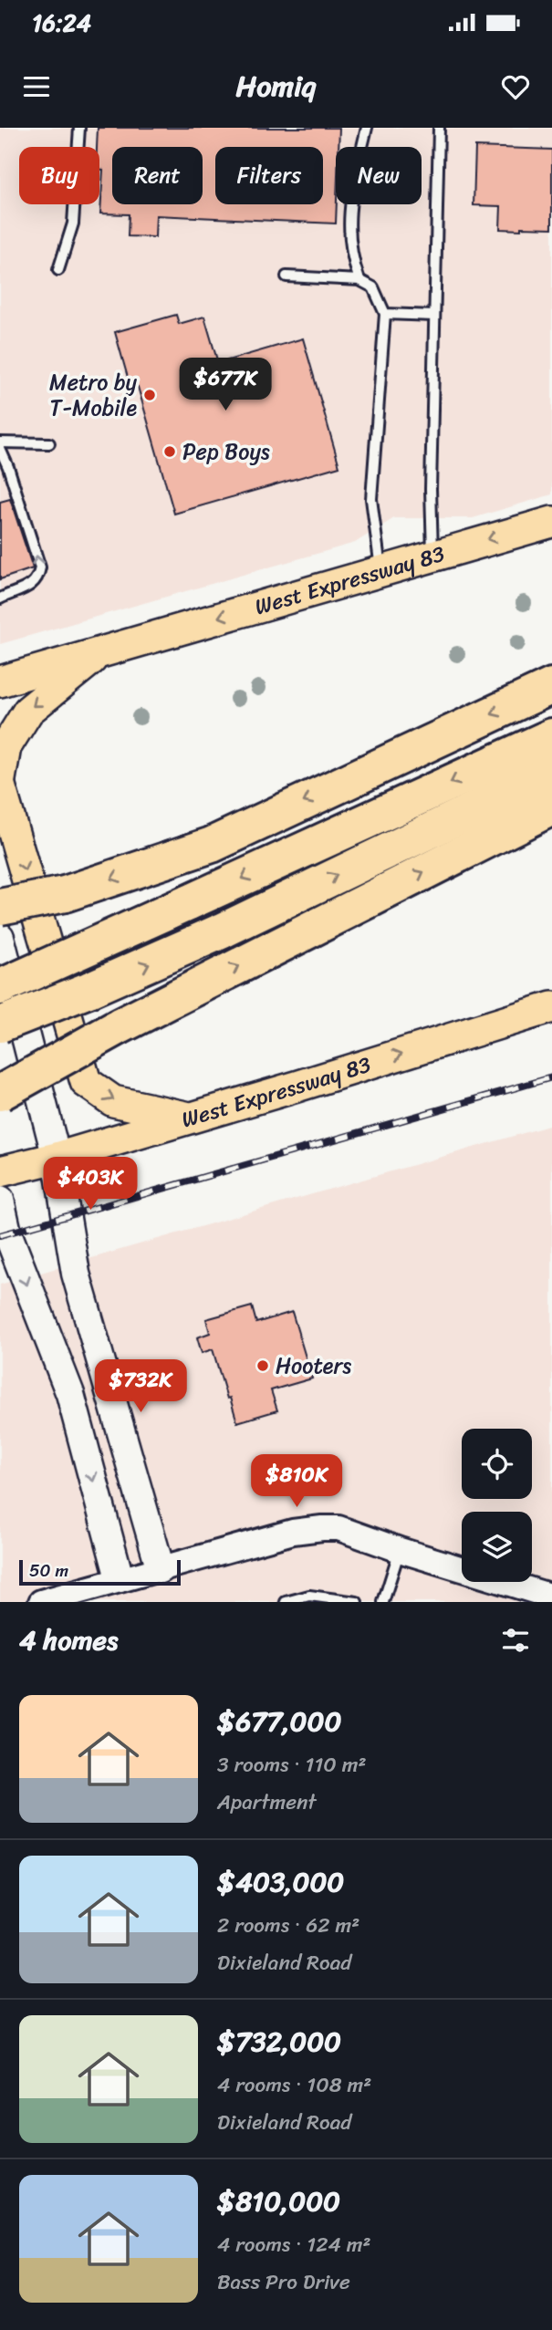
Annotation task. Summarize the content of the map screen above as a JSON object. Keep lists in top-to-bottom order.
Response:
{
  "streets": {
    "main road": ["West Expressway 83"]
  },
  "places": ["Metro by T-Mobile", "Pep Boys", "Hooters"],
  "scale_bar": "50 m",
  "page": {
    "status": "16:24",
    "header": "Homiq",
    "chip": [
      "Buy",
      "Rent",
      "Filters",
      "New"
    ],
    "price": [
      "$677K",
      "$403K",
      "$732K",
      "$810K"
    ],
    "scale": "50 m",
    "heading": "4 homes",
    "list": [
      {
        "name": "$677,000",
        "note": "3 rooms · 110 m² · Apartment"
      },
      {
        "name": "$403,000",
        "note": "2 rooms · 62 m² · Dixieland Road"
      },
      {
        "name": "$732,000",
        "note": "4 rooms · 108 m² · Dixieland Road"
      },
      {
        "name": "$810,000",
        "note": "4 rooms · 124 m² · Bass Pro Drive"
      }
    ]
  }
}
